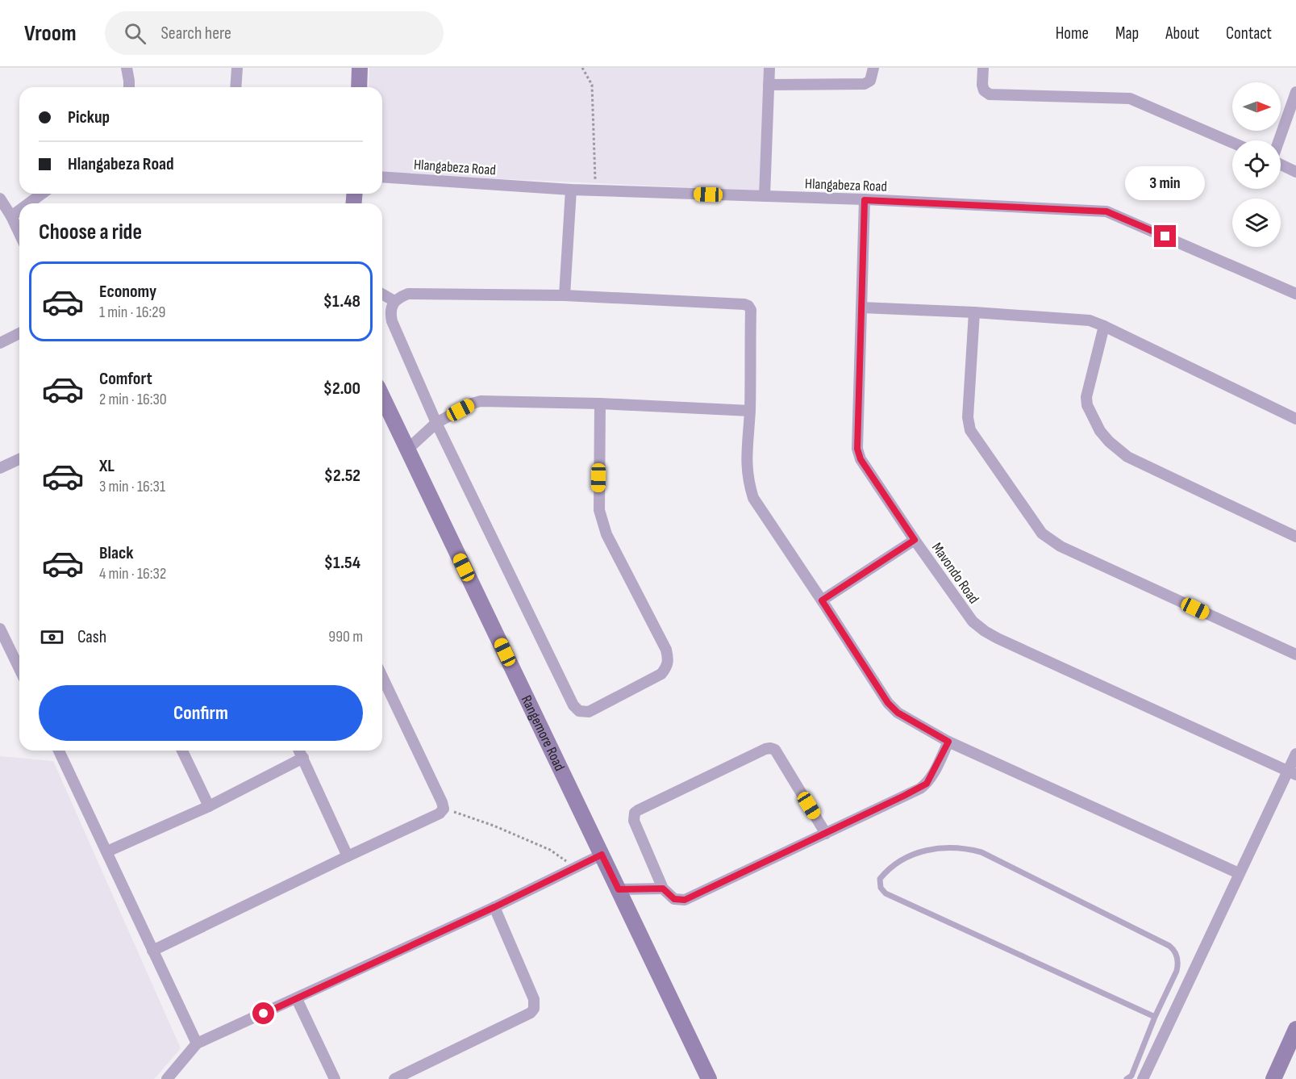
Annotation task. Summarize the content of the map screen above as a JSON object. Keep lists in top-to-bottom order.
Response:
{
  "streets": {
    "street": ["Hlangabeza Road", "Mavondo Road", "Rangemore Road"]
  },
  "crossings": [
    ["Hlangabeza Road", "Mavondo Road"]
  ],
  "north": "right",
  "page": {
    "header": "Vroom",
    "search": "Search here",
    "nav": [
      "Home",
      "Map",
      "About",
      "Contact"
    ],
    "banner": ["Pickup", "Hlangabeza Road"],
    "bubble": "3 min",
    "heading": "Choose a ride",
    "list": [
      {
        "name": "Economy",
        "note": "1 min · 16:29",
        "value": "$1.48"
      },
      {
        "name": "Comfort",
        "note": "2 min · 16:30",
        "value": "$2.00"
      },
      {
        "name": "XL",
        "note": "3 min · 16:31",
        "value": "$2.52"
      },
      {
        "name": "Black",
        "note": "4 min · 16:32",
        "value": "$1.54"
      }
    ],
    "pay": ["Cash", "990 m"],
    "buttons": "Confirm"
  }
}
